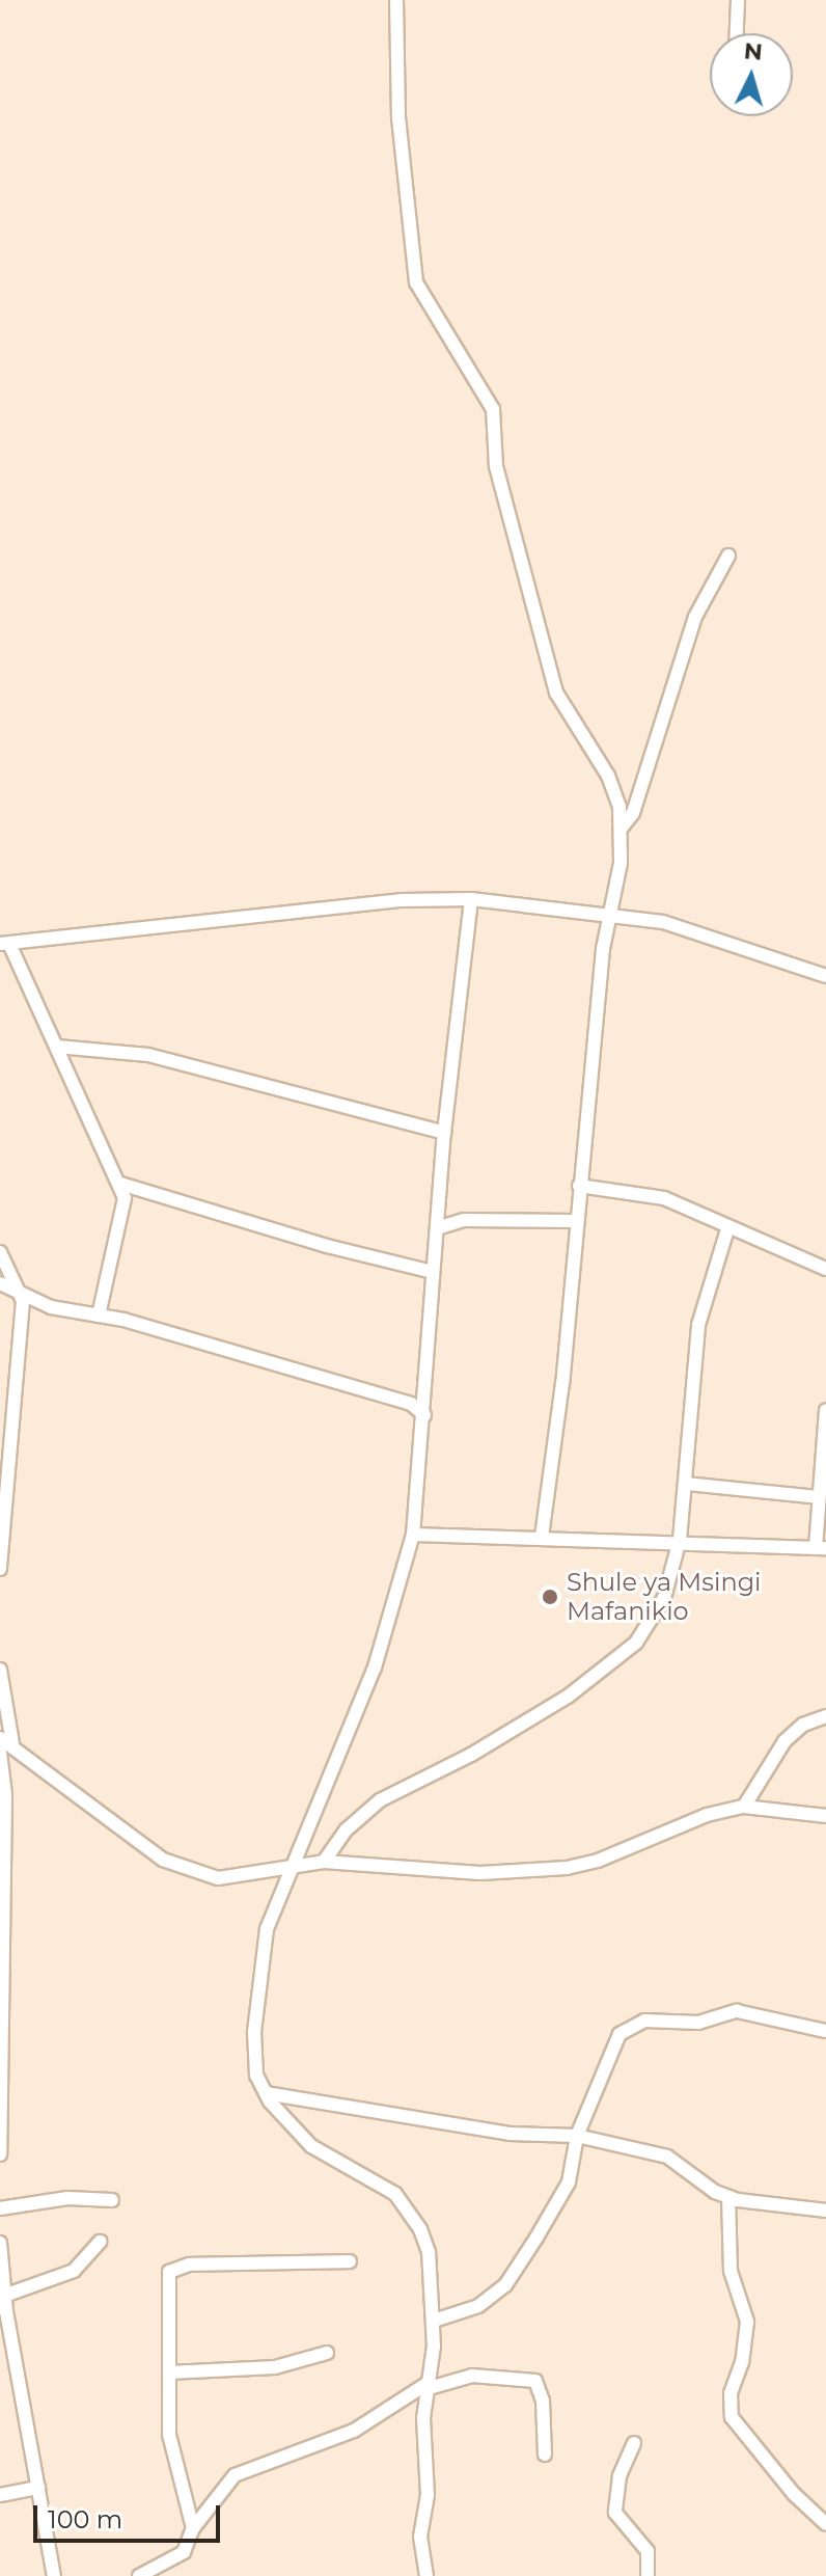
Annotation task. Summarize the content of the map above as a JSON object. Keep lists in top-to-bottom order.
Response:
{
  "places": ["Shule ya Msingi Mafanikio"],
  "scale_bar": "100 m",
  "north": "top"
}
